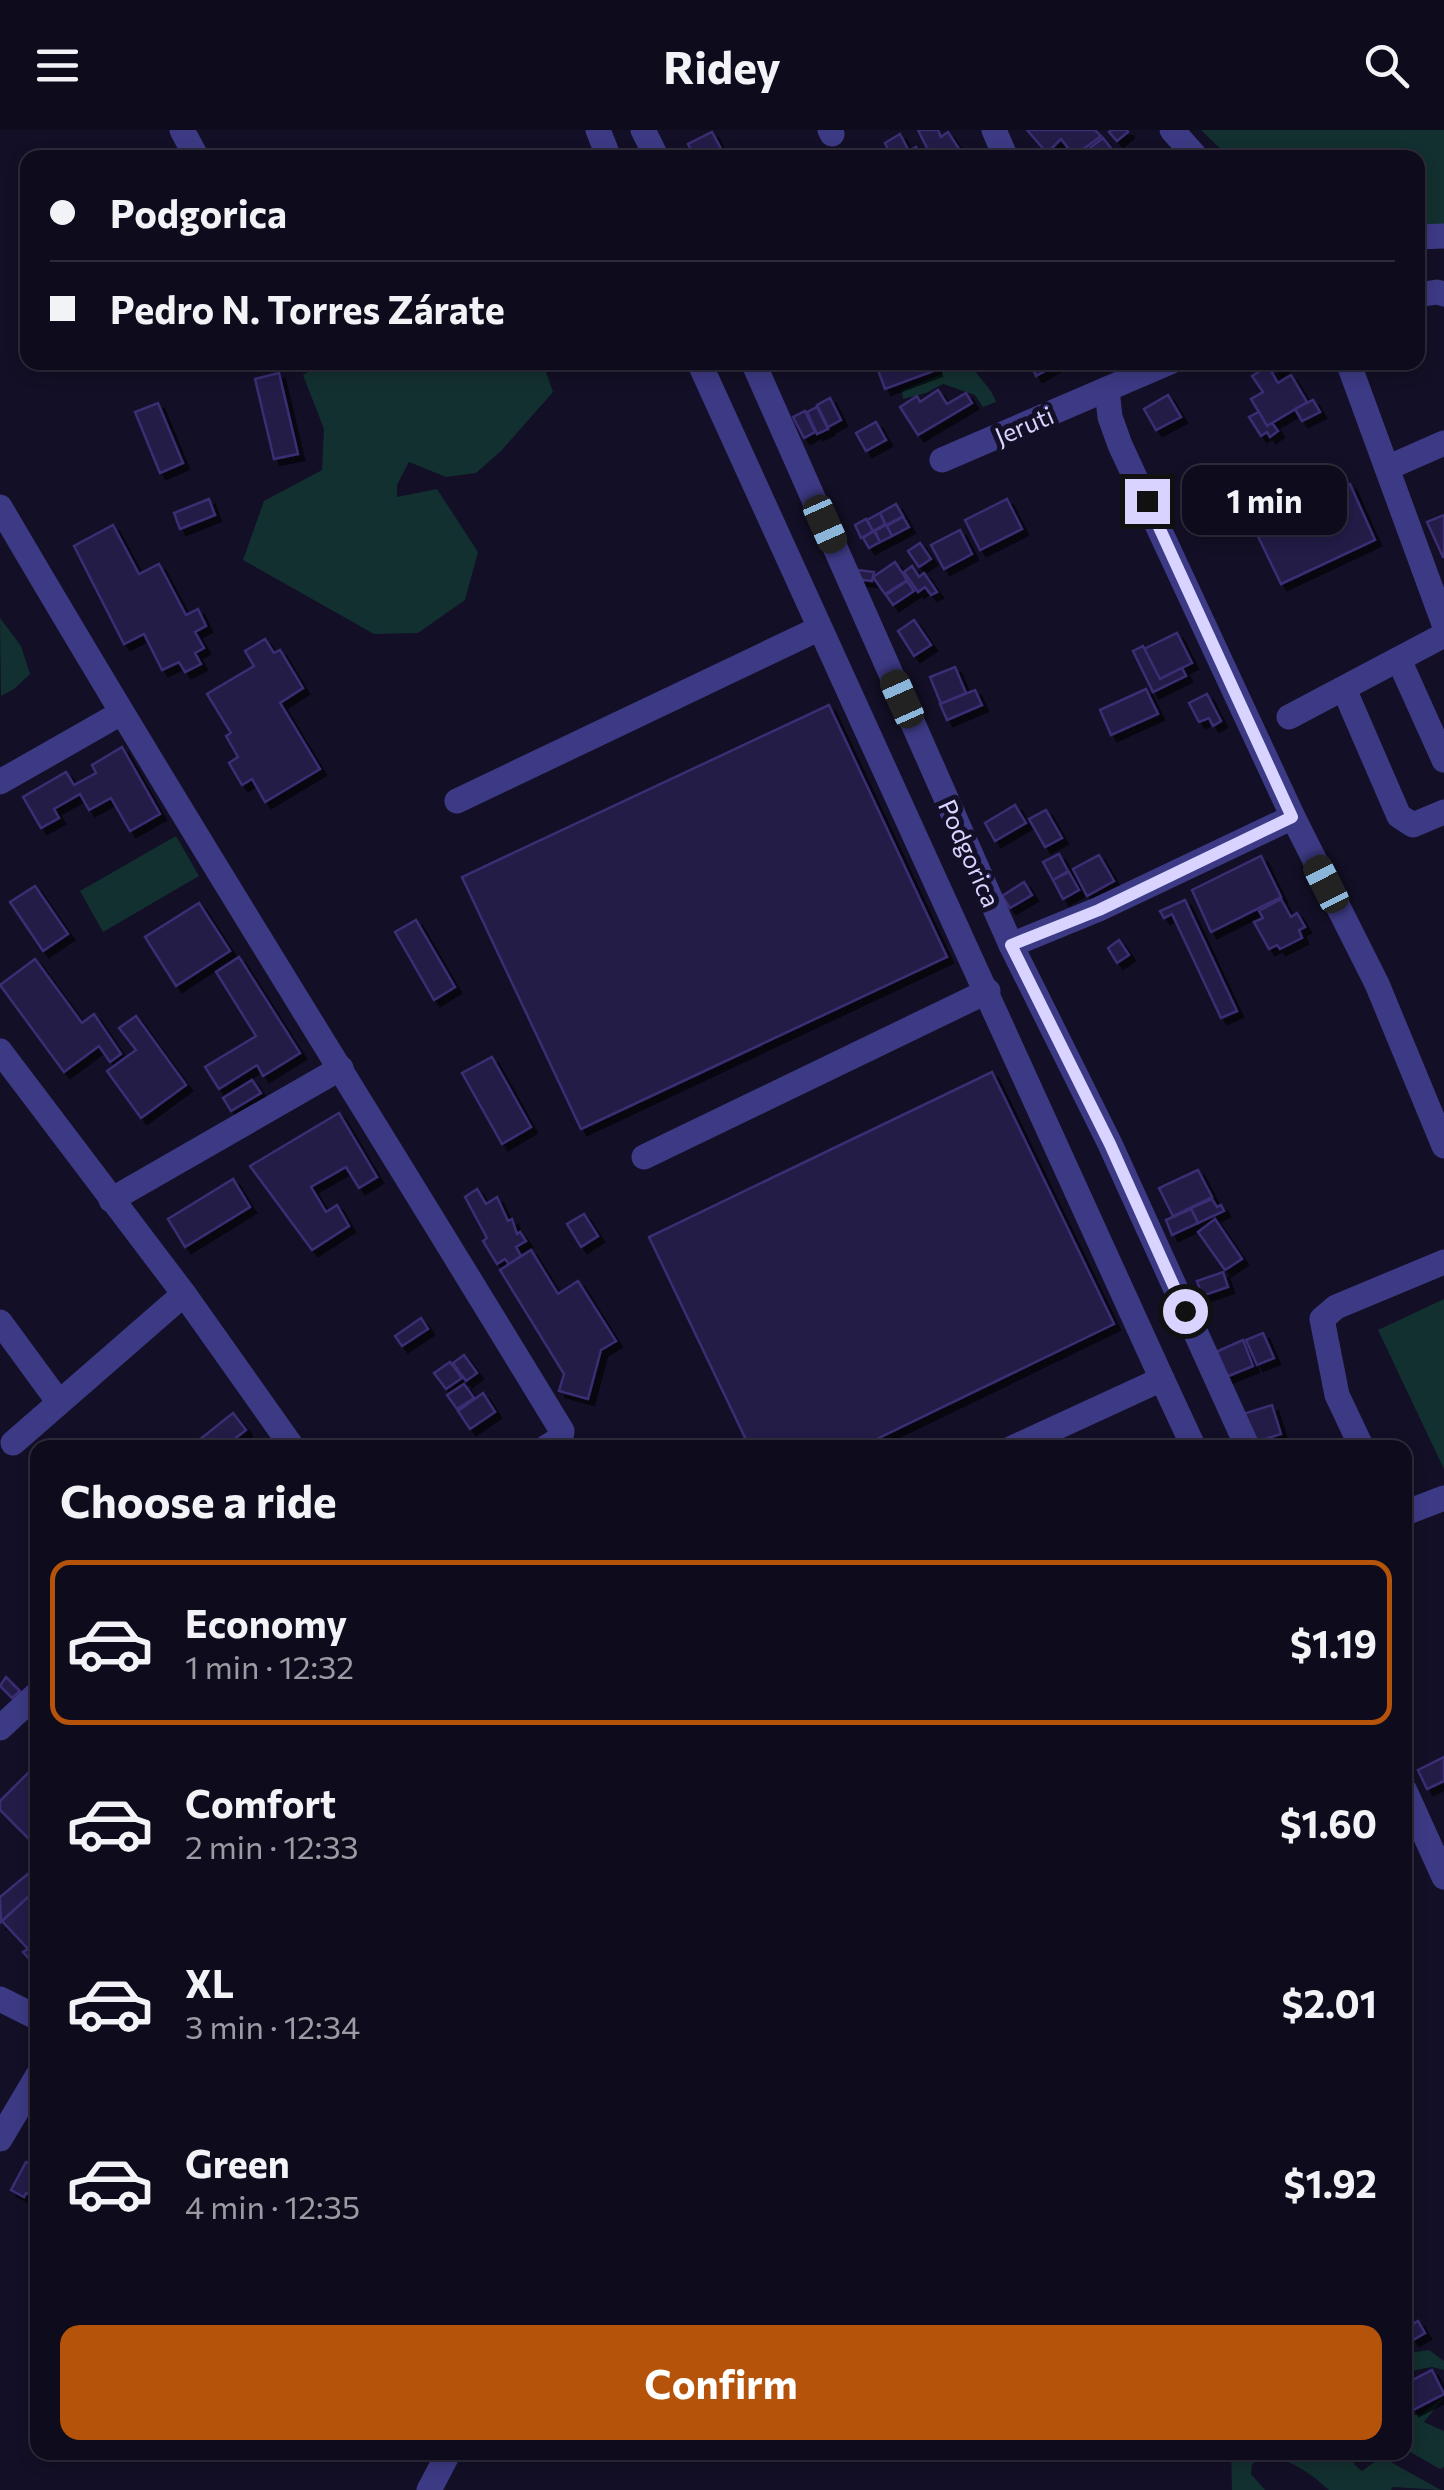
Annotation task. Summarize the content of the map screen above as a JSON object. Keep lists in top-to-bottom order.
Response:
{
  "streets": {
    "street": ["Jeruti", "Podgorica"]
  },
  "page": {
    "header": "Ridey",
    "banner": ["Podgorica", "Pedro N. Torres Zárate"],
    "bubble": "1 min",
    "heading": "Choose a ride",
    "list": [
      {
        "name": "Economy",
        "note": "1 min · 12:32",
        "value": "$1.19"
      },
      {
        "name": "Comfort",
        "note": "2 min · 12:33",
        "value": "$1.60"
      },
      {
        "name": "XL",
        "note": "3 min · 12:34",
        "value": "$2.01"
      },
      {
        "name": "Green",
        "note": "4 min · 12:35",
        "value": "$1.92"
      }
    ],
    "buttons": "Confirm"
  }
}
